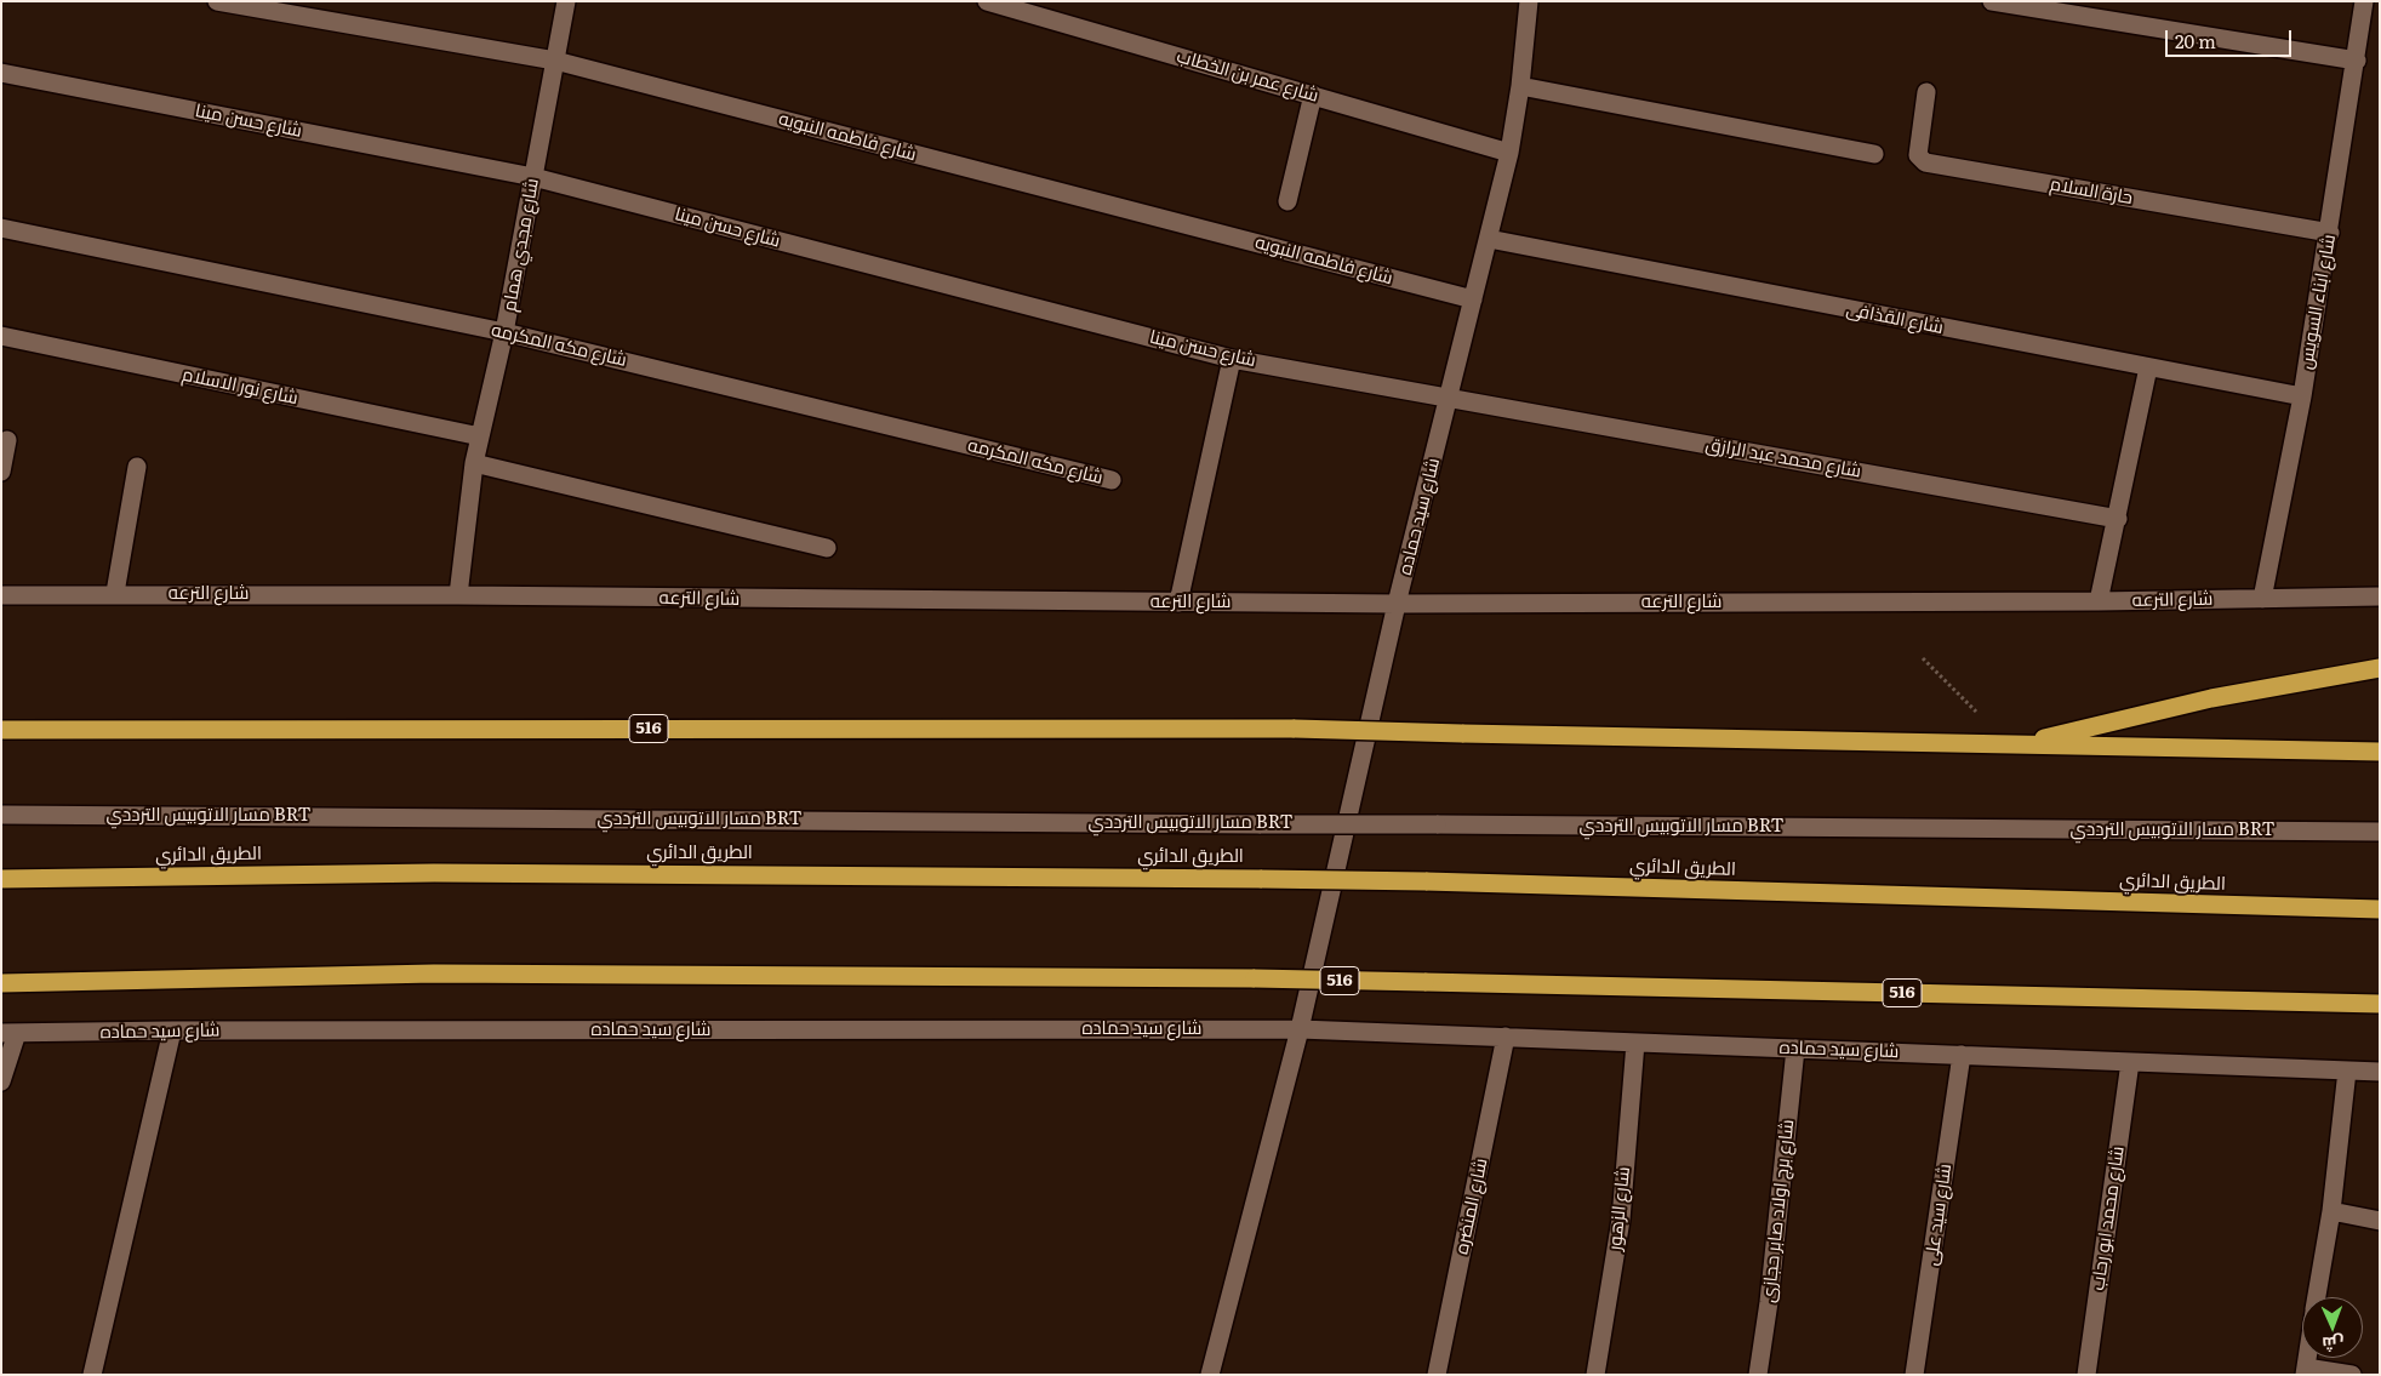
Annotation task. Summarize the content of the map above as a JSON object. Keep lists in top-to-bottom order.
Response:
{
  "streets": {
    "highway": ["516", "الطريق الدائري"],
    "street": [
      "شارع عمر بن الخطاب",
      "شارع حسن مينا",
      "شارع فاطمه النبويه",
      "حارة السلام",
      "شارع مجدي همام",
      "شارع ابناء السويس",
      "شارع القذافى",
      "شارع مكه المكرمه",
      "شارع نور الاسلام",
      "شارع محمد عبد الرازق",
      "شارع سيد حماده",
      "شارع الترعه",
      "مسار الاتوبيس الترددي BRT",
      "شارع المنضره",
      "شارع الزهور",
      "شارع برج اولاد صابر حجازى",
      "شارع سيد على",
      "شارع محمد ابو رحاب"
    ]
  },
  "crossings": [
    ["شارع عمر بن الخطاب", "شارع سيد حماده"],
    ["شارع حسن مينا", "شارع مجدي همام"],
    ["شارع حسن مينا", "شارع محمد عبد الرازق"],
    ["شارع حسن مينا", "شارع سيد حماده"],
    ["شارع فاطمه النبويه", "شارع مجدي همام"],
    ["شارع فاطمه النبويه", "شارع سيد حماده"],
    ["حارة السلام", "شارع ابناء السويس"],
    ["شارع مجدي همام", "شارع مكه المكرمه"],
    ["شارع مجدي همام", "شارع نور الاسلام"],
    ["شارع مجدي همام", "شارع الترعه"],
    ["شارع ابناء السويس", "شارع القذافى"],
    ["شارع ابناء السويس", "شارع الترعه"],
    ["شارع القذافى", "شارع سيد حماده"],
    ["شارع محمد عبد الرازق", "شارع سيد حماده"],
    ["شارع سيد حماده", "شارع الترعه"],
    ["شارع سيد حماده", "شارع المنضره"],
    ["شارع سيد حماده", "شارع الزهور"],
    ["شارع سيد حماده", "شارع برج اولاد صابر حجازى"],
    ["شارع سيد حماده", "شارع سيد على"],
    ["شارع سيد حماده", "شارع محمد ابو رحاب"]
  ],
  "scale_bar": "20 m",
  "north": "bottom"
}
